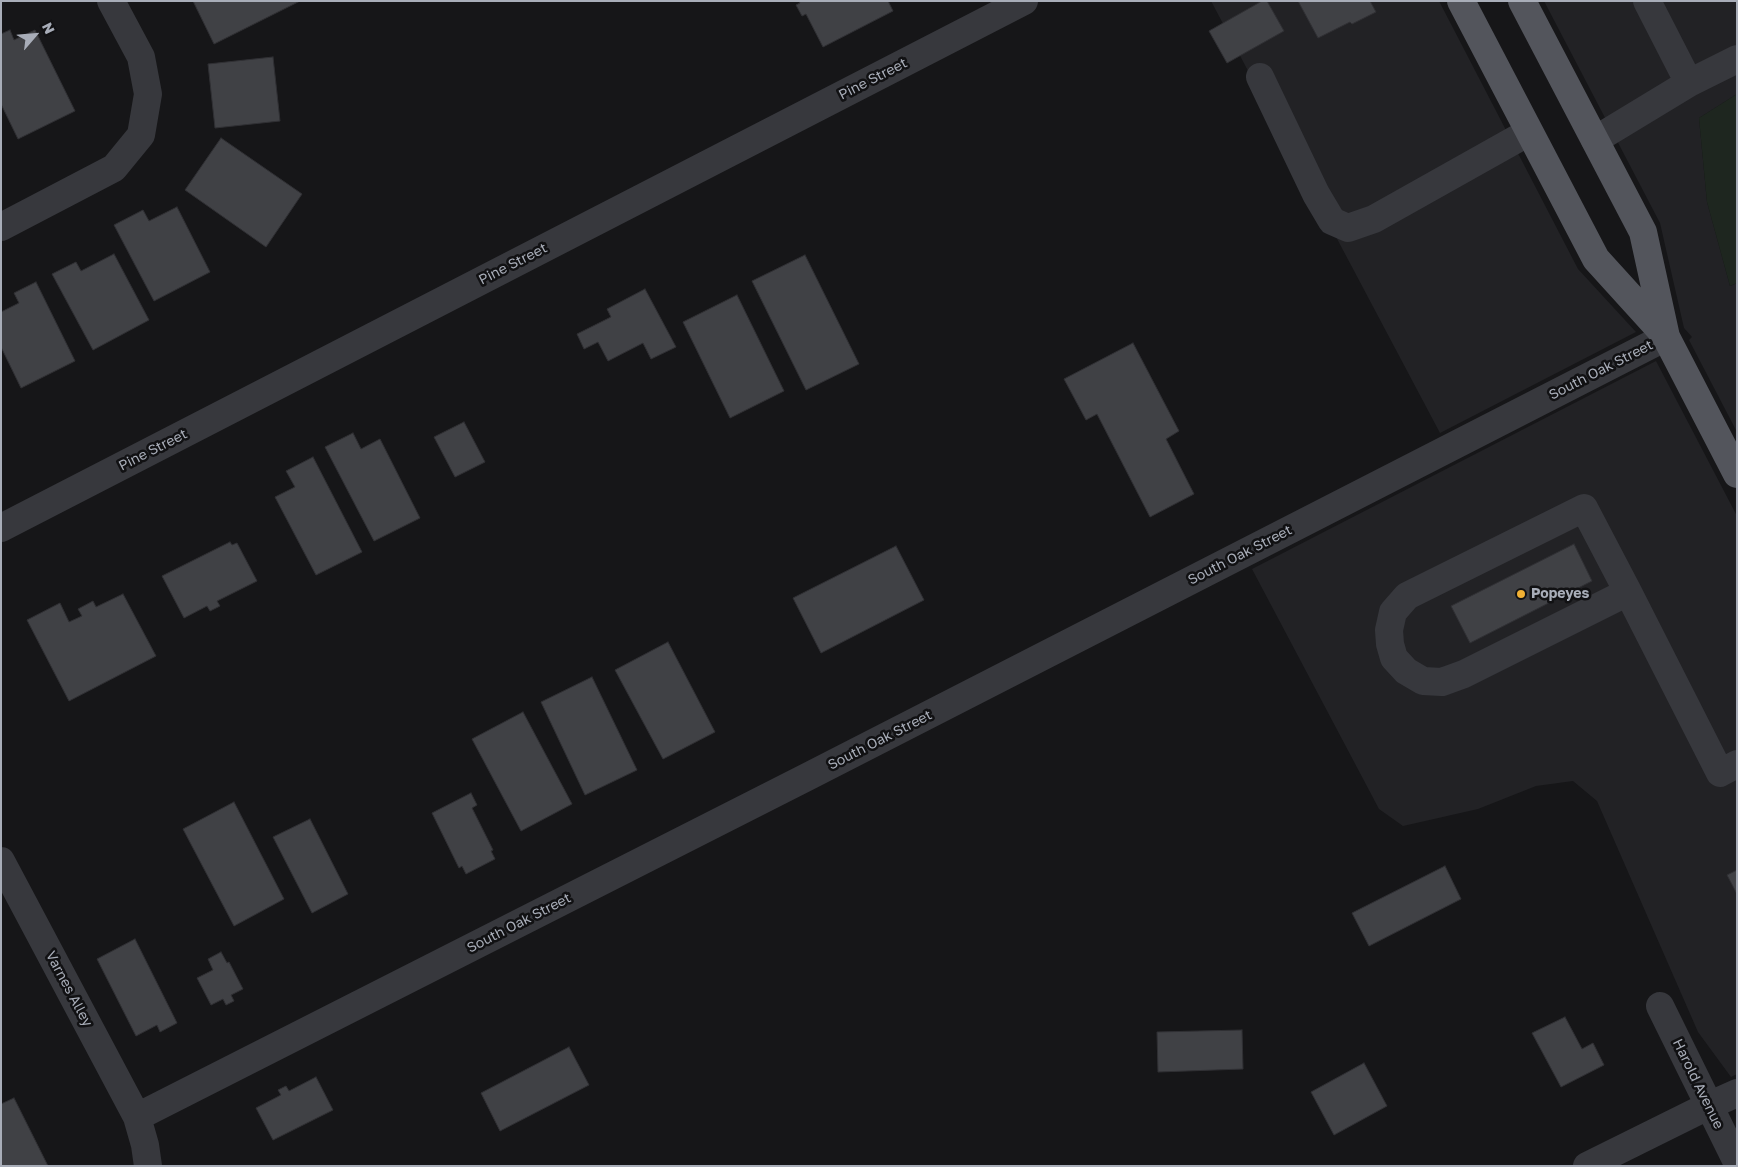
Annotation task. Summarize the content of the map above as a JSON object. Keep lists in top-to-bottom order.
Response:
{
  "streets": {
    "street": [
      "Pine Street",
      "South Oak Street",
      "Varnes Alley",
      "Harold Avenue"
    ]
  },
  "crossings": [
    ["South Oak Street", "Varnes Alley"]
  ],
  "places": ["Popeyes"],
  "north": "top right"
}
